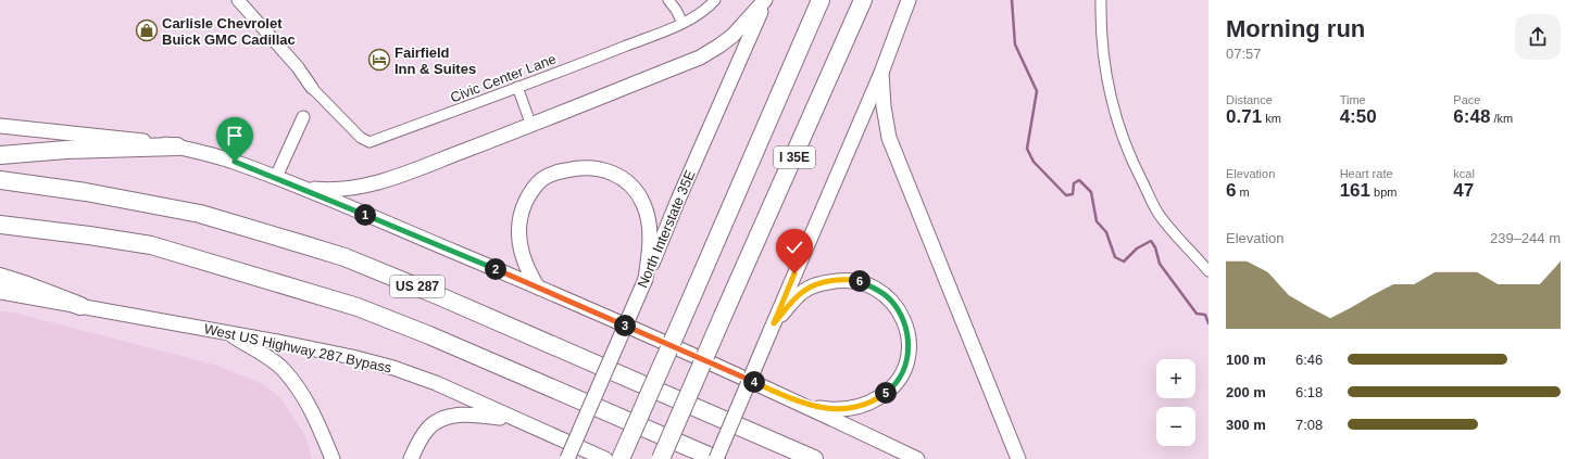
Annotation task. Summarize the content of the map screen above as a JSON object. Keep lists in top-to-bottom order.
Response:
{
  "streets": {
    "highway": ["I 35E", "US 287"],
    "main road": ["North Interstate 35E", "West US Highway 287 Bypass"],
    "street": ["Civic Center Lane"]
  },
  "places": {
    "shop": ["Carlisle Chevrolet Buick GMC Cadillac"],
    "hotel": ["Fairfield Inn & Suites"]
  },
  "page": {
    "heading": ["Morning run", "07:57"],
    "stats": [
      ["Distance", "0.71 km"],
      ["Time", "4:50"],
      ["Pace", "6:48 /km"],
      ["Elevation", "6 m"],
      ["Heart rate", "161 bpm"],
      ["kcal", "47"]
    ],
    "pins": [
      "1",
      "2",
      "6",
      "3",
      "4",
      "5"
    ],
    "chart": ["Elevation", "239–244 m"],
    "list": [
      {
        "name": "100 m",
        "note": "6:46"
      },
      {
        "name": "200 m",
        "note": "6:18"
      },
      {
        "name": "300 m",
        "note": "7:08"
      }
    ],
    "map_buttons": ["+", "−"]
  }
}
